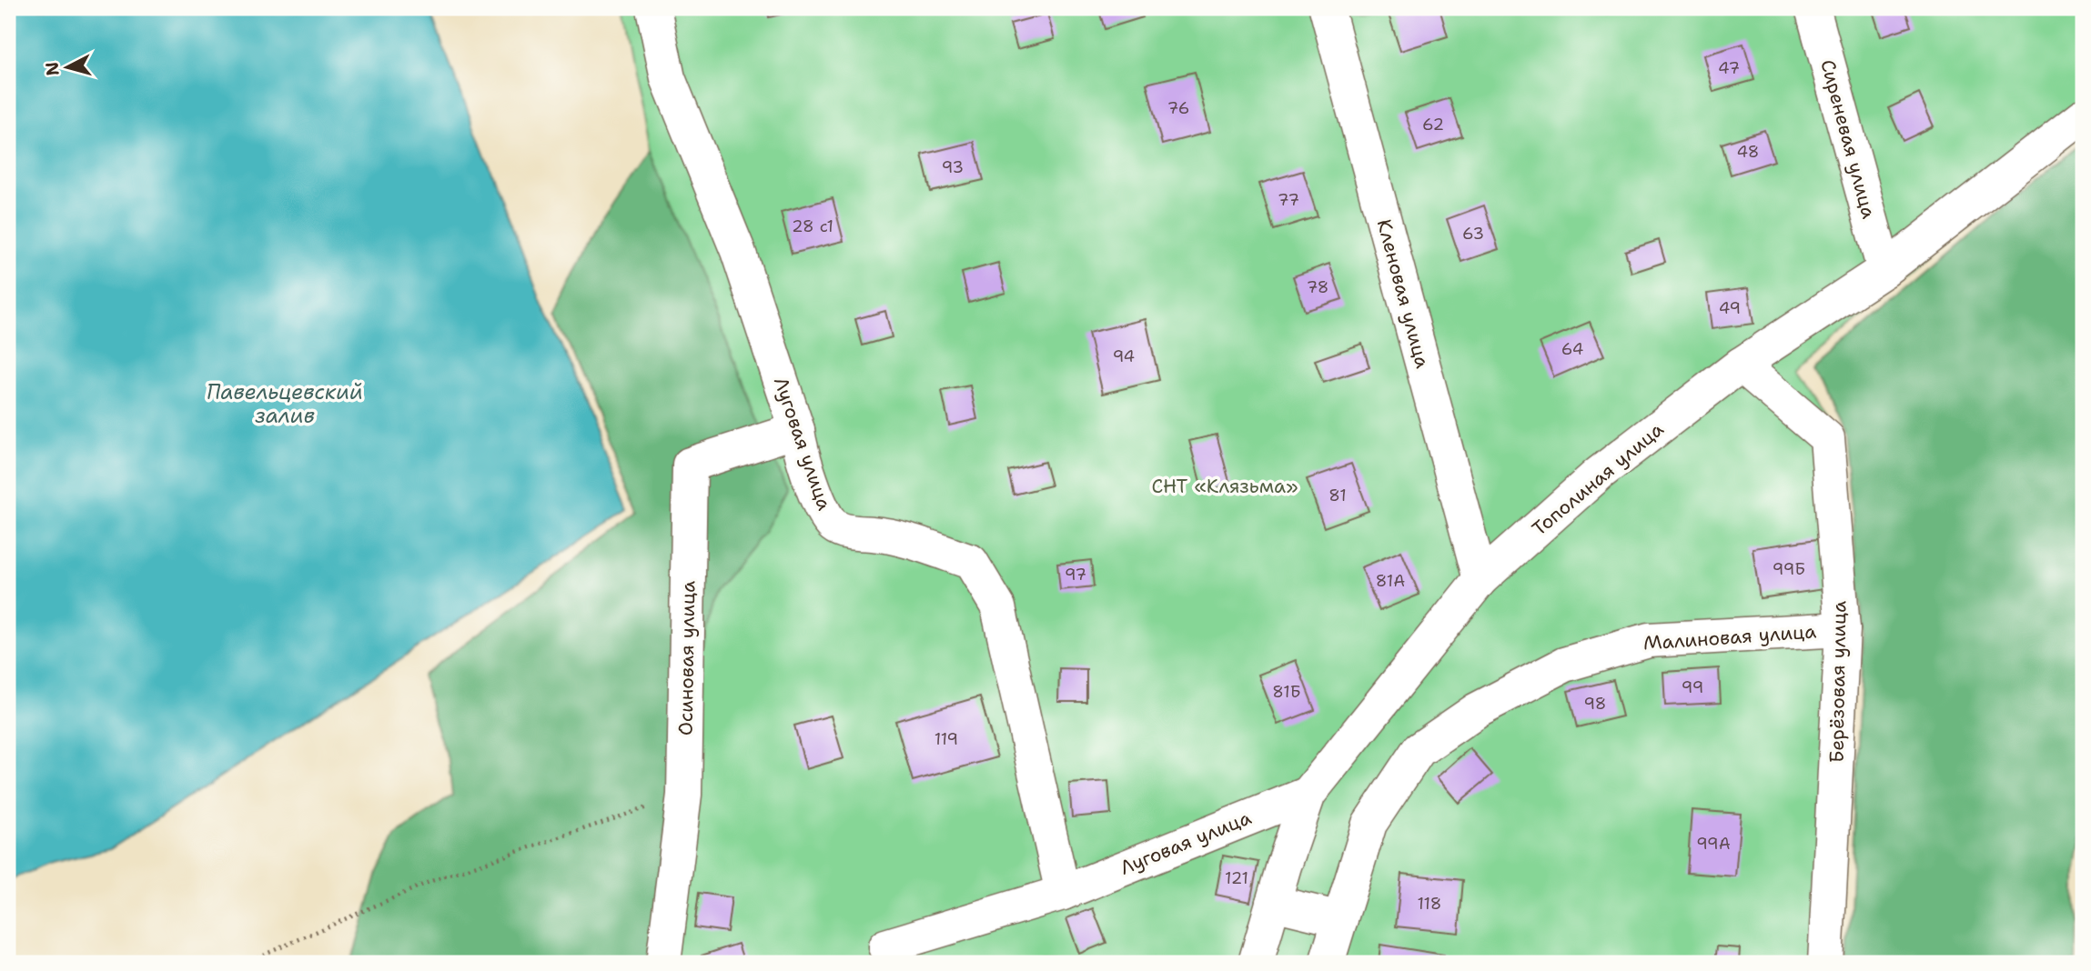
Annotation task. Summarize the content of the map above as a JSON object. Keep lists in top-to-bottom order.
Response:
{
  "streets": {
    "lane": [
      "Сиреневая улица",
      "Кленовая улица",
      "Луговая улица",
      "Тополиная улица",
      "Малиновая улица",
      "Осиновая улица",
      "Берёзовая улица"
    ]
  },
  "crossings": [
    ["Сиреневая улица", "Тополиная улица"],
    ["Кленовая улица", "Тополиная улица"],
    ["Луговая улица", "Тополиная улица"],
    ["Луговая улица", "Осиновая улица"],
    ["Тополиная улица", "Берёзовая улица"],
    ["Малиновая улица", "Берёзовая улица"]
  ],
  "water": ["Павельцевский залив"],
  "parks": ["СНТ «Клязьма»"],
  "house_numbers": [
    "47",
    "76",
    "62",
    "48",
    "93",
    "77",
    "28 с1",
    "63",
    "78",
    "49",
    "64",
    "94",
    "81",
    "99Б",
    "97",
    "81А",
    "99",
    "81Б",
    "98",
    "119",
    "99А",
    "121",
    "118"
  ],
  "north": "left"
}
